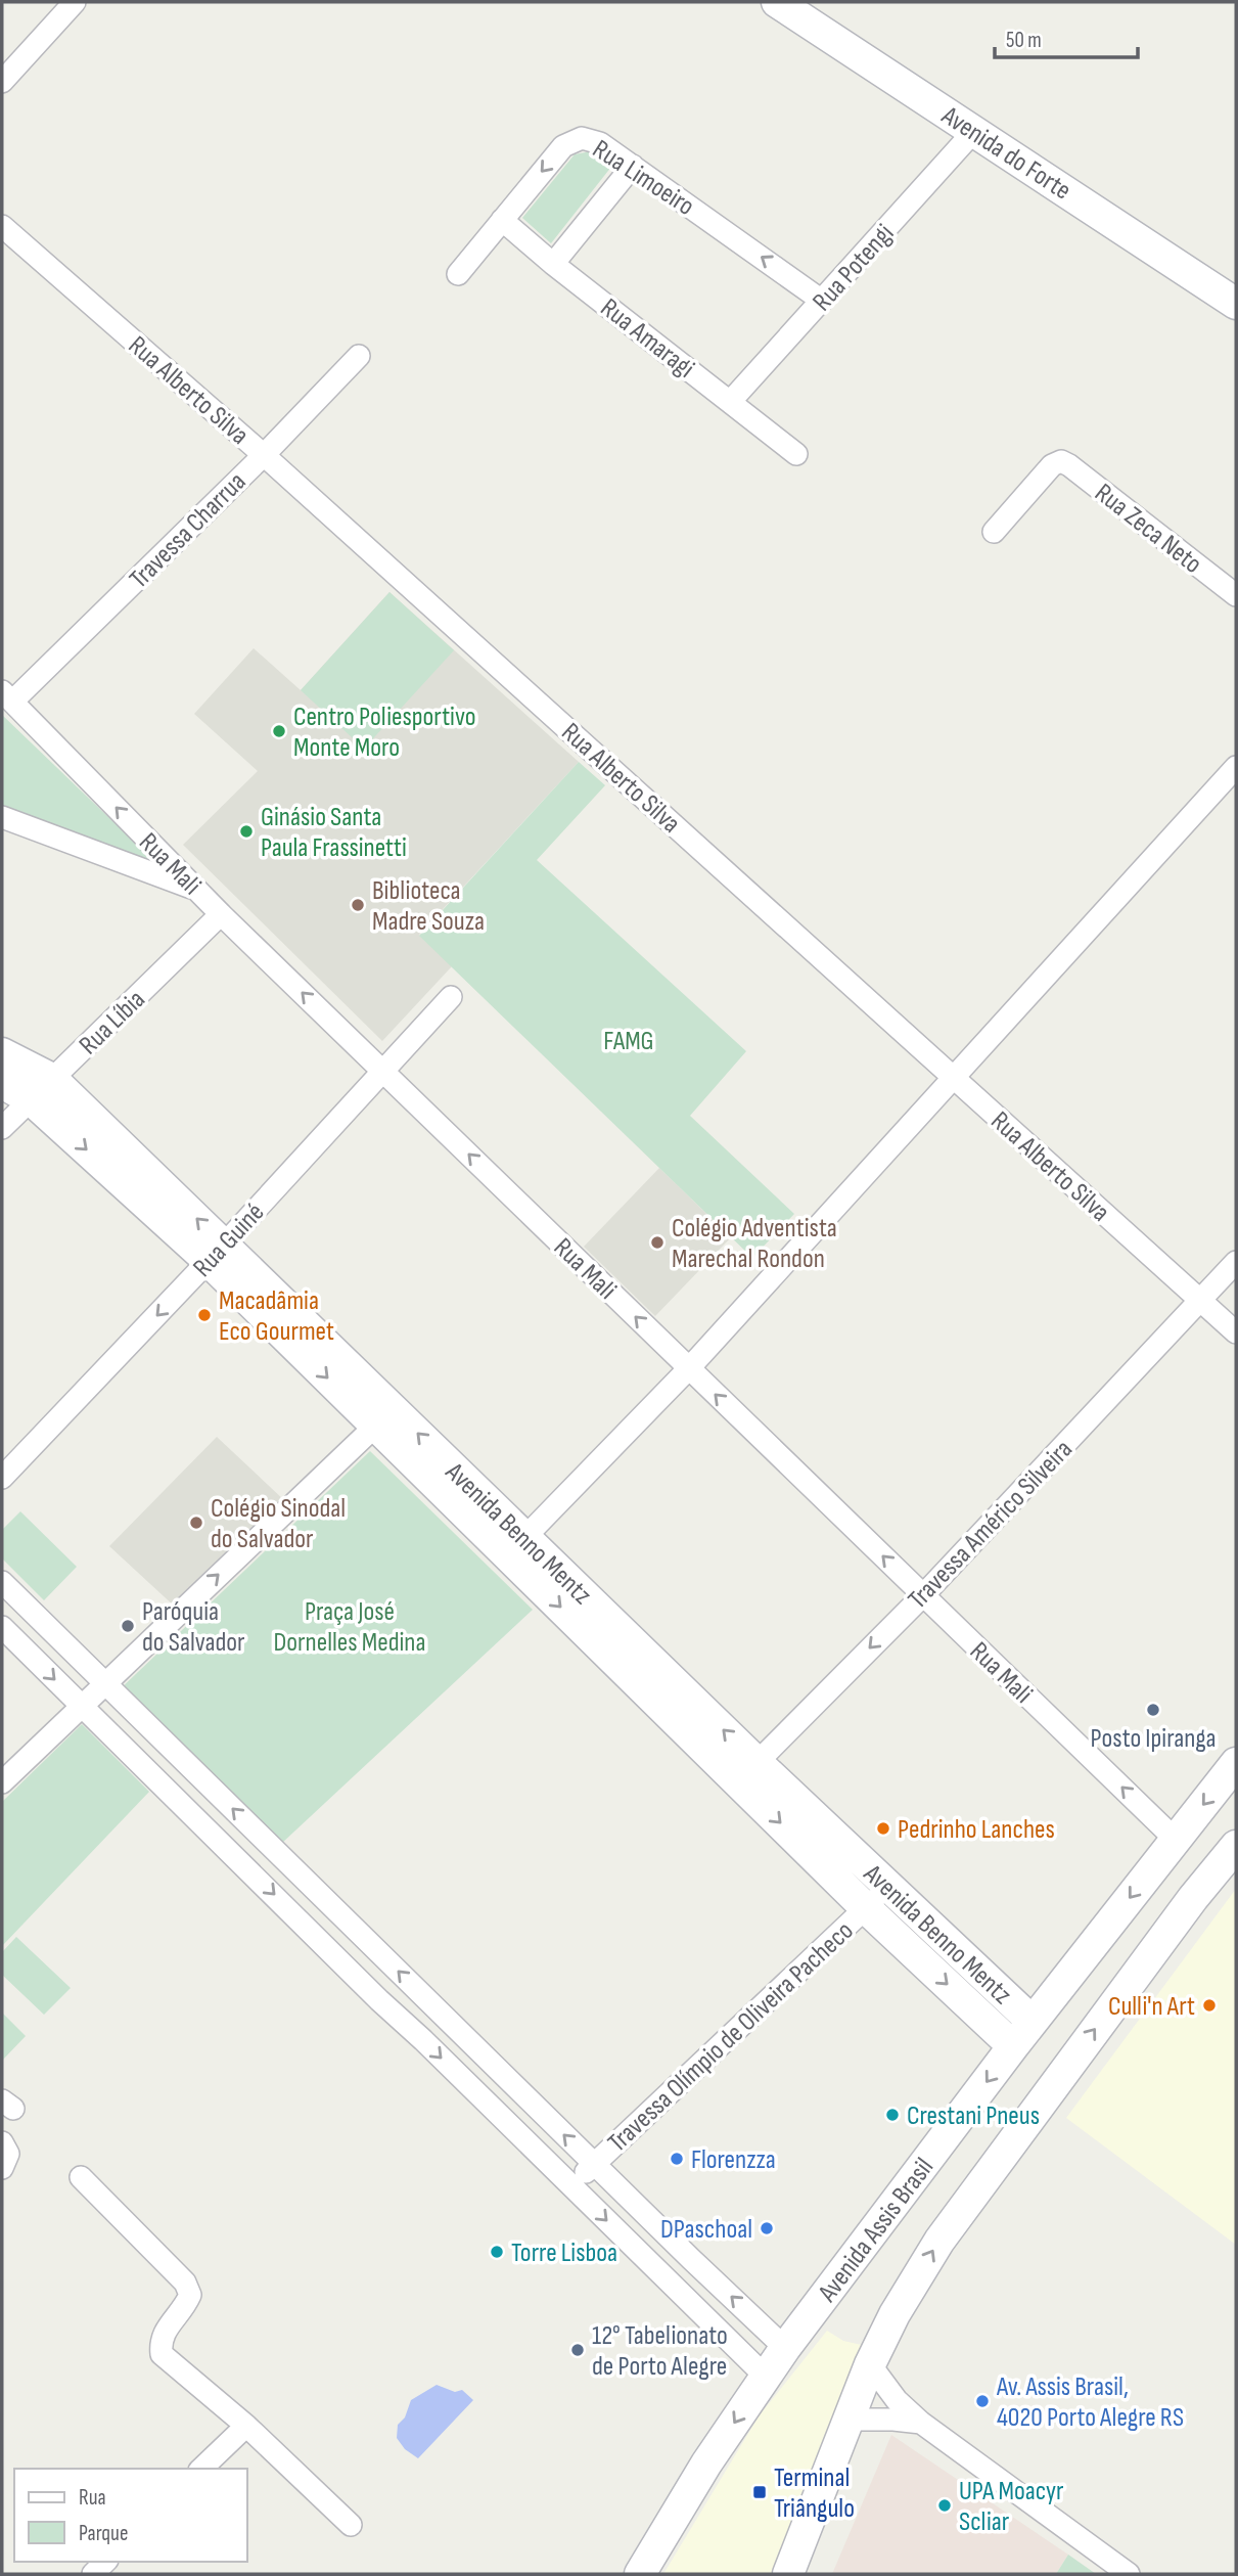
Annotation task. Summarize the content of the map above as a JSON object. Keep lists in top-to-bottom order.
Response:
{
  "streets": {
    "main road": ["Avenida do Forte", "Avenida Benno Mentz", "Avenida Assis Brasil"],
    "street": [
      "Rua Limoeiro",
      "Rua Potengi",
      "Rua Amaragi",
      "Rua Alberto Silva",
      "Rua Zeca Neto",
      "Travessa Charrua",
      "Rua Mali",
      "Rua Líbia",
      "Rua Guiné",
      "Travessa Américo Silveira",
      "Travessa Olímpio de Oliveira Pacheco"
    ]
  },
  "crossings": [
    ["Avenida do Forte", "Rua Potengi"],
    ["Rua Limoeiro", "Rua Potengi"],
    ["Rua Limoeiro", "Rua Amaragi"],
    ["Rua Potengi", "Rua Amaragi"],
    ["Rua Alberto Silva", "Travessa Charrua"],
    ["Rua Alberto Silva", "Travessa Américo Silveira"],
    ["Travessa Charrua", "Rua Mali"],
    ["Rua Mali", "Rua Líbia"],
    ["Rua Mali", "Rua Guiné"],
    ["Rua Mali", "Travessa Américo Silveira"],
    ["Rua Mali", "Avenida Assis Brasil"],
    ["Rua Líbia", "Avenida Benno Mentz"],
    ["Rua Guiné", "Avenida Benno Mentz"],
    ["Travessa Américo Silveira", "Avenida Benno Mentz"],
    ["Avenida Benno Mentz", "Travessa Olímpio de Oliveira Pacheco"],
    ["Avenida Benno Mentz", "Avenida Assis Brasil"]
  ],
  "one_way": [
    "Rua Limoeiro",
    "Rua Mali",
    "Rua Guiné",
    "Travessa Américo Silveira"
  ],
  "parks": ["FAMG", "Praça José Dornelles Medina"],
  "places": {
    "other": [
      "Centro Poliesportivo Monte Moro",
      "Ginásio Santa Paula Frassinetti",
      "Biblioteca Madre Souza",
      "Colégio Adventista Marechal Rondon",
      "Macadâmia Eco Gourmet",
      "Colégio Sinodal do Salvador",
      "Paróquia do Salvador",
      "Posto Ipiranga",
      "Pedrinho Lanches",
      "Culli'n Art",
      "Crestani Pneus",
      "Florenzza",
      "DPaschoal",
      "Torre Lisboa",
      "12° Tabelionato de Porto Alegre",
      "Av. Assis Brasil, 4020 Porto Alegre RS",
      "UPA Moacyr Scliar"
    ],
    "transit": ["Terminal Triângulo"]
  },
  "legend": ["Rua", "Parque"],
  "scale_bar": "50 m"
}
